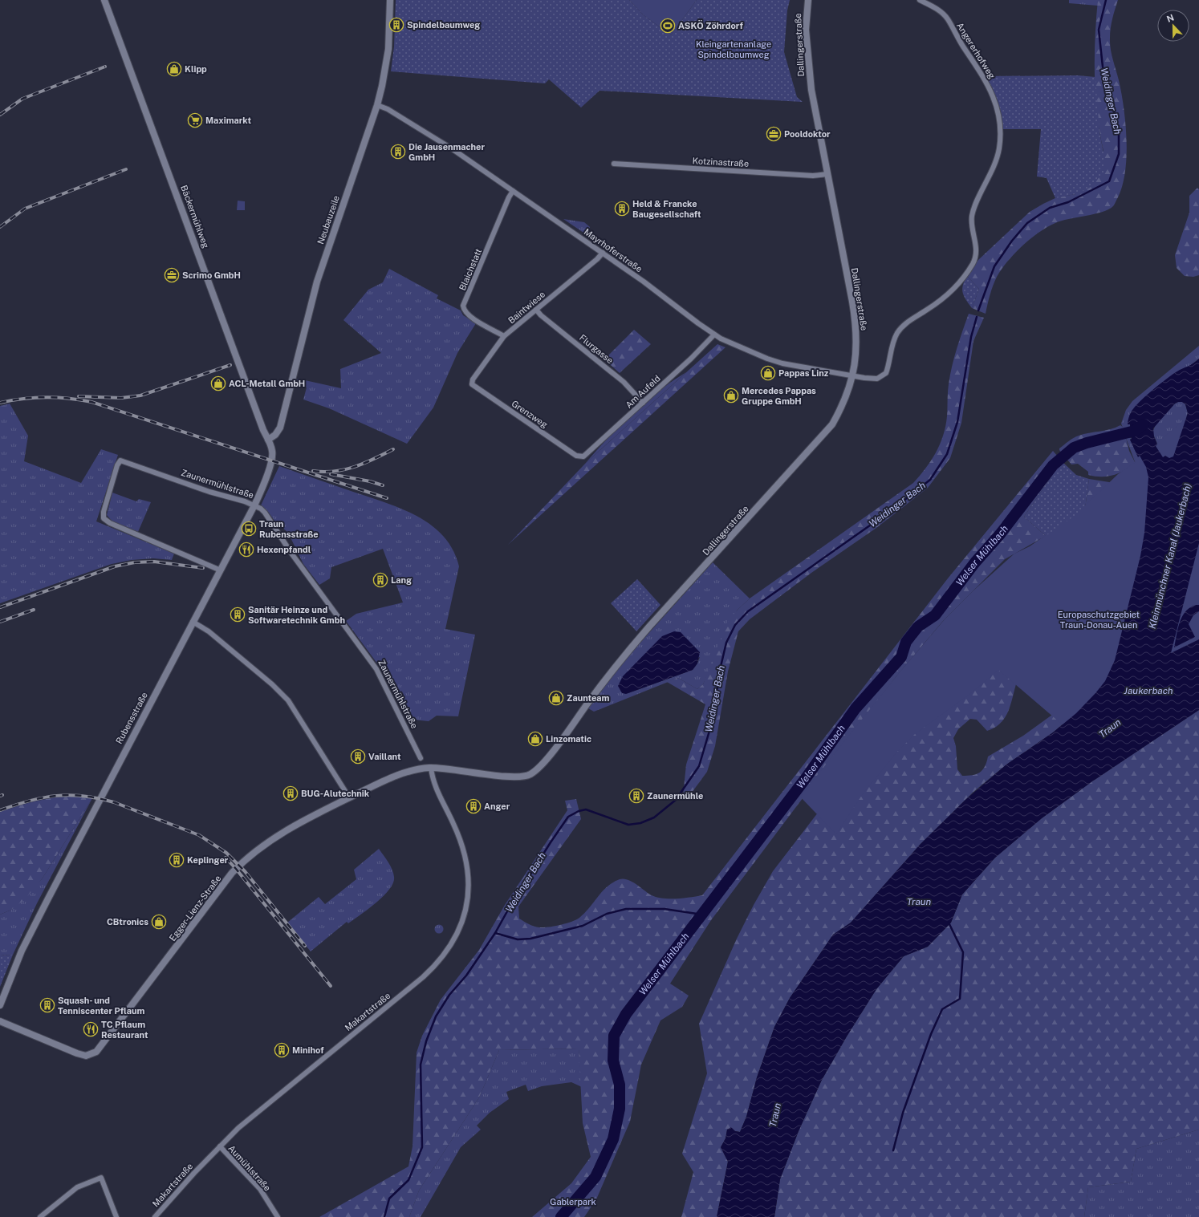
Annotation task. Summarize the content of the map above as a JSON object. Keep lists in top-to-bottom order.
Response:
{
  "streets": {
    "street": [
      "Dallingerstraße",
      "Angererhofweg",
      "Kotzinastraße",
      "Bäckermühlweg",
      "Neubauzeile",
      "Mayrhoferstraße",
      "Blaichstatt",
      "Baintwiese",
      "Flurgasse",
      "Am Aufeld",
      "Grenzweg",
      "Zaunermühlstraße",
      "Rubensstraße",
      "Egger-Lienz-Straße",
      "Makartstraße",
      "Aumühlstraße"
    ]
  },
  "crossings": [
    ["Dallingerstraße", "Angererhofweg"],
    ["Dallingerstraße", "Kotzinastraße"],
    ["Dallingerstraße", "Mayrhoferstraße"],
    ["Dallingerstraße", "Egger-Lienz-Straße"],
    ["Dallingerstraße", "Makartstraße"],
    ["Angererhofweg", "Mayrhoferstraße"],
    ["Bäckermühlweg", "Neubauzeile"],
    ["Bäckermühlweg", "Rubensstraße"],
    ["Neubauzeile", "Mayrhoferstraße"],
    ["Neubauzeile", "Rubensstraße"],
    ["Mayrhoferstraße", "Blaichstatt"],
    ["Mayrhoferstraße", "Baintwiese"],
    ["Mayrhoferstraße", "Am Aufeld"],
    ["Blaichstatt", "Baintwiese"],
    ["Baintwiese", "Flurgasse"],
    ["Baintwiese", "Grenzweg"],
    ["Flurgasse", "Am Aufeld"],
    ["Am Aufeld", "Grenzweg"],
    ["Zaunermühlstraße", "Rubensstraße"],
    ["Egger-Lienz-Straße", "Makartstraße"],
    ["Makartstraße", "Aumühlstraße"]
  ],
  "water": [
    "Weidinger Bach",
    "Welser Mühlbach",
    "Kleinmünchner Kanal (Jaukerbach)",
    "Jaukerbach",
    "Traun"
  ],
  "parks": ["Kleingartenanlage Spindelbaumweg", "Europaschutzgebiet Traun-Donau-Auen", "Gablerpark"],
  "places": {
    "building": [
      "Spindelbaumweg",
      "Die Jausenmacher GmbH",
      "Held & Francke Baugesellschaft",
      "Lang",
      "Sanitär Heinze und Softwaretechnik Gmbh",
      "Vaillant",
      "BUG-Alutechnik",
      "Zaunermühle",
      "Anger",
      "Keplinger",
      "Squash- und Tenniscenter Pflaum",
      "Minihof"
    ],
    "sports": ["ASKÖ Zöhrdorf"],
    "shop": [
      "Klipp",
      "Pappas Linz",
      "ACL-Metall GmbH",
      "Mercedes Pappas Gruppe GmbH",
      "Zaunteam",
      "Linzomatic",
      "CBtronics"
    ],
    "supermarket": ["Maximarkt"],
    "office": ["Pooldoktor", "Scrimo GmbH"],
    "bus stop": ["Traun Rubensstraße"],
    "restaurant": ["Hexenpfandl", "TC Pflaum Restaurant"]
  },
  "north": "top"
}
